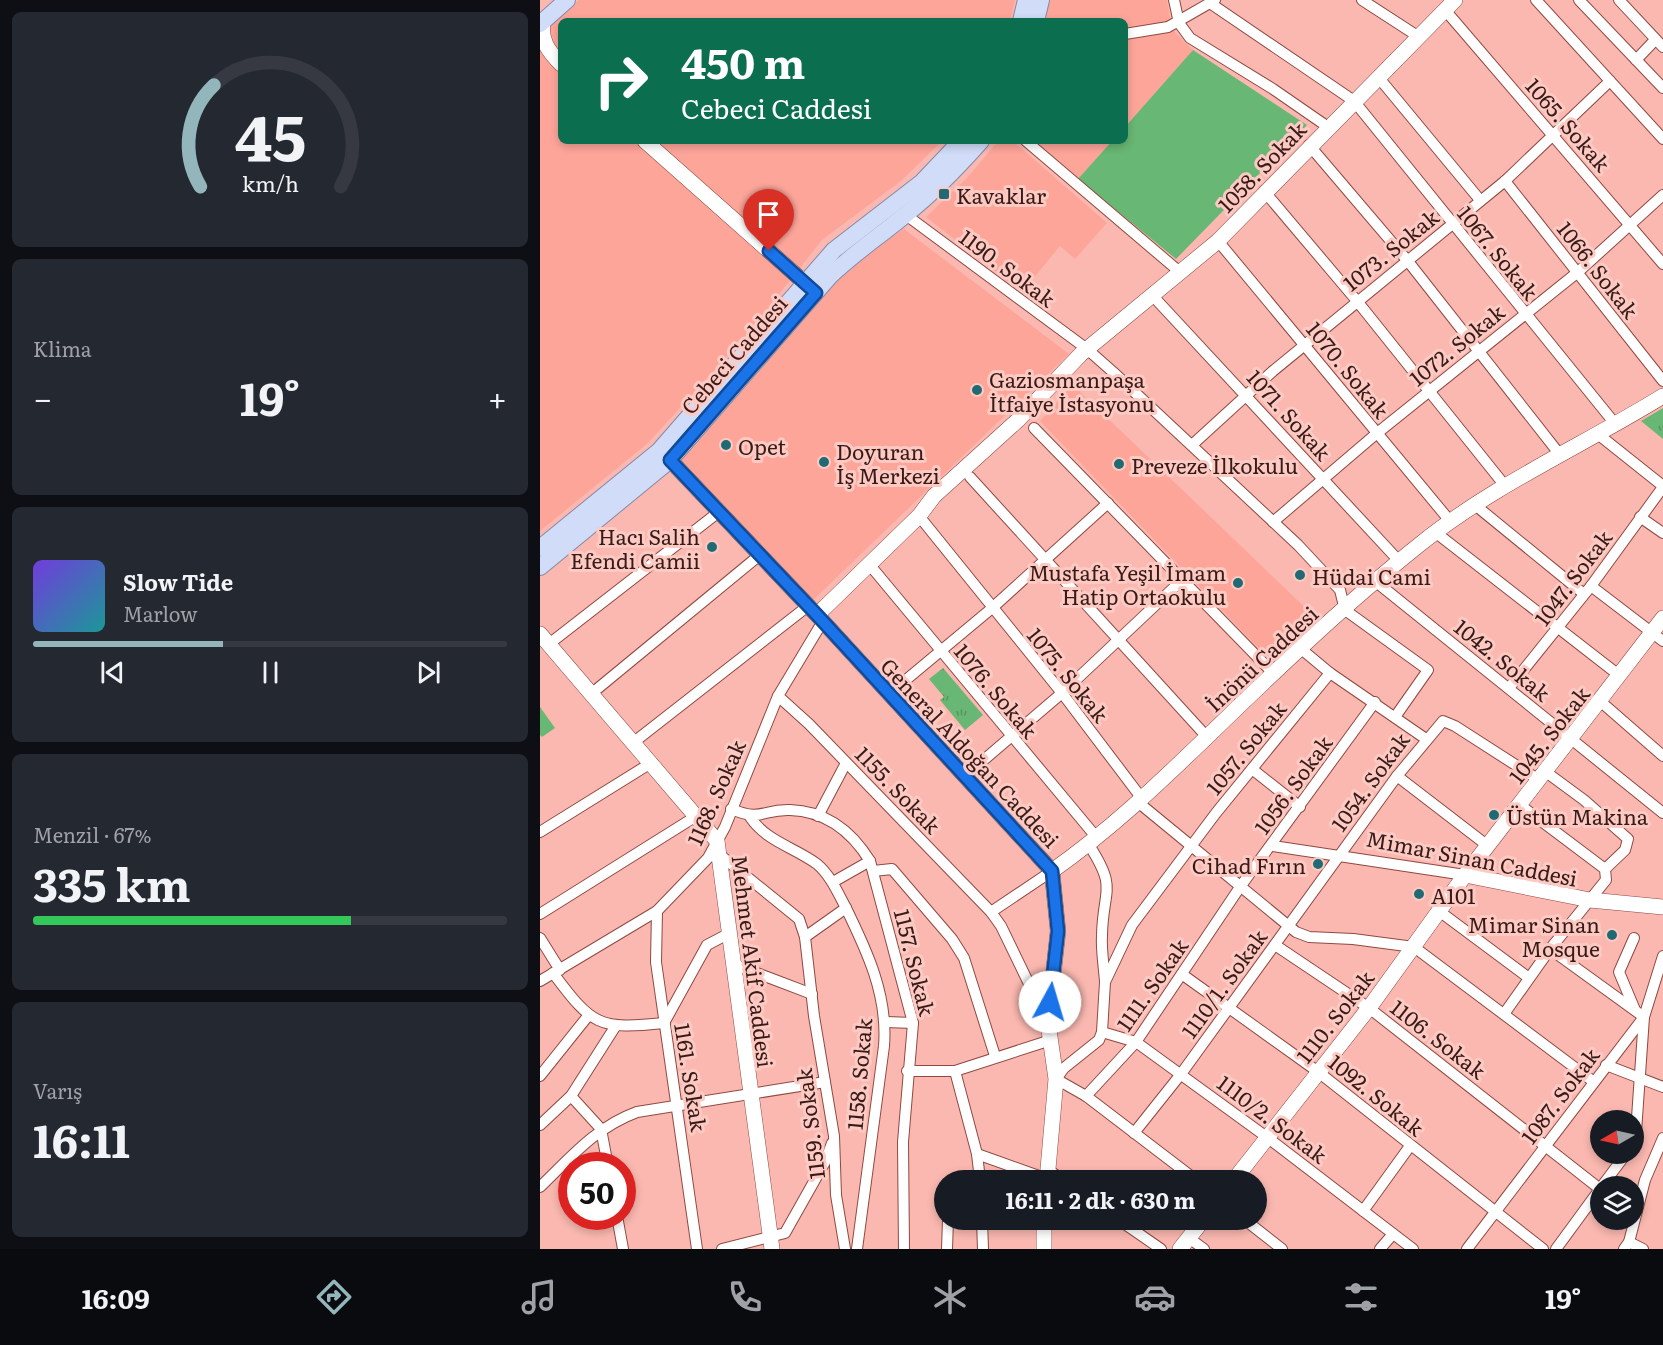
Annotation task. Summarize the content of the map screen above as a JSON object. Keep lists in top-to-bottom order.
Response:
{
  "streets": {
    "main road": ["Cebeci Caddesi"],
    "street": [
      "1065. Sokak",
      "1058. Sokak",
      "1073. Sokak",
      "1067. Sokak",
      "1190. Sokak",
      "1066. Sokak",
      "1072. Sokak",
      "1070. Sokak",
      "1071. Sokak",
      "1047. Sokak",
      "İnönü Caddesi",
      "1042. Sokak",
      "1075. Sokak",
      "1076. Sokak",
      "1045. Sokak",
      "1057. Sokak",
      "General Aldoğan Caddesi",
      "1054. Sokak",
      "1056. Sokak",
      "1155. Sokak",
      "1168. Sokak",
      "Mimar Sinan Caddesi",
      "Mehmet Akif Caddesi",
      "1157. Sokak",
      "1110/1. Sokak",
      "1111. Sokak",
      "1110. Sokak",
      "1106. Sokak",
      "1158. Sokak",
      "1161. Sokak",
      "1092. Sokak",
      "1087. Sokak",
      "1110/2. Sokak",
      "1159. Sokak"
    ]
  },
  "crossings": [
    ["1065. Sokak", "1058. Sokak"],
    ["1065. Sokak", "1073. Sokak"],
    ["1065. Sokak", "1072. Sokak"],
    ["1058. Sokak", "1067. Sokak"],
    ["1058. Sokak", "1190. Sokak"],
    ["1058. Sokak", "1070. Sokak"],
    ["1058. Sokak", "1071. Sokak"],
    ["1058. Sokak", "1075. Sokak"],
    ["1058. Sokak", "1076. Sokak"],
    ["1058. Sokak", "General Aldoğan Caddesi"],
    ["1058. Sokak", "1168. Sokak"],
    ["1073. Sokak", "1067. Sokak"],
    ["1073. Sokak", "1190. Sokak"],
    ["1073. Sokak", "1066. Sokak"],
    ["1073. Sokak", "1070. Sokak"],
    ["1073. Sokak", "1071. Sokak"],
    ["1067. Sokak", "1072. Sokak"],
    ["1067. Sokak", "İnönü Caddesi"],
    ["1190. Sokak", "1072. Sokak"],
    ["1190. Sokak", "Cebeci Caddesi"],
    ["1190. Sokak", "İnönü Caddesi"],
    ["1066. Sokak", "1072. Sokak"],
    ["1072. Sokak", "1070. Sokak"],
    ["1072. Sokak", "1071. Sokak"],
    ["Cebeci Caddesi", "General Aldoğan Caddesi"],
    ["1070. Sokak", "İnönü Caddesi"],
    ["1071. Sokak", "İnönü Caddesi"],
    ["1047. Sokak", "1042. Sokak"],
    ["İnönü Caddesi", "1042. Sokak"],
    ["İnönü Caddesi", "1075. Sokak"],
    ["İnönü Caddesi", "1076. Sokak"],
    ["İnönü Caddesi", "General Aldoğan Caddesi"],
    ["İnönü Caddesi", "1054. Sokak"],
    ["1042. Sokak", "1045. Sokak"],
    ["1075. Sokak", "1057. Sokak"],
    ["1075. Sokak", "1056. Sokak"],
    ["1075. Sokak", "1110/1. Sokak"],
    ["1075. Sokak", "1111. Sokak"],
    ["1075. Sokak", "1110. Sokak"],
    ["1076. Sokak", "1057. Sokak"],
    ["1045. Sokak", "Mimar Sinan Caddesi"],
    ["1045. Sokak", "1110. Sokak"],
    ["1057. Sokak", "1054. Sokak"],
    ["General Aldoğan Caddesi", "1155. Sokak"],
    ["General Aldoğan Caddesi", "1168. Sokak"],
    ["1054. Sokak", "1056. Sokak"],
    ["1054. Sokak", "Mimar Sinan Caddesi"],
    ["1054. Sokak", "1110/1. Sokak"],
    ["1056. Sokak", "Mimar Sinan Caddesi"],
    ["1056. Sokak", "1111. Sokak"],
    ["1155. Sokak", "1168. Sokak"],
    ["1168. Sokak", "Mehmet Akif Caddesi"],
    ["1168. Sokak", "1161. Sokak"],
    ["1168. Sokak", "1159. Sokak"],
    ["Mimar Sinan Caddesi", "1110/1. Sokak"],
    ["Mimar Sinan Caddesi", "1110. Sokak"],
    ["Mehmet Akif Caddesi", "1159. Sokak"],
    ["1157. Sokak", "1158. Sokak"],
    ["1110/1. Sokak", "1106. Sokak"],
    ["1110/1. Sokak", "1092. Sokak"],
    ["1110/1. Sokak", "1110/2. Sokak"],
    ["1111. Sokak", "1092. Sokak"],
    ["1111. Sokak", "1110/2. Sokak"],
    ["1110. Sokak", "1106. Sokak"],
    ["1110. Sokak", "1092. Sokak"],
    ["1110. Sokak", "1110/2. Sokak"],
    ["1106. Sokak", "1087. Sokak"],
    ["1092. Sokak", "1087. Sokak"]
  ],
  "places": {
    "transit": ["Kavaklar"],
    "other": [
      "Gaziosmanpaşa İtfaiye İstasyonu",
      "Opet",
      "Doyuran İş Merkezi",
      "Preveze İlkokulu",
      "Hacı Salih Efendi Camii",
      "Hüdai Cami",
      "Mustafa Yeşil İmam Hatip Ortaokulu",
      "Üstün Makina",
      "Cihad Fırın",
      "A101",
      "Mimar Sinan Mosque"
    ]
  },
  "north": "left",
  "page": {
    "turn": ["450 m", "Cebeci Caddesi"],
    "tile": [
      "Klima",
      ["Menzil · 67%", "335 km"],
      ["Varış", "16:11"]
    ],
    "heat": ["−", "19°", "+"],
    "song": ["Slow Tide", "Marlow"],
    "limit": "50",
    "trip": "16:11 · 2 dk · 630 m",
    "tabs": ["16:09", "19°"],
    "gauge": ["45", "km/h"]
  }
}
